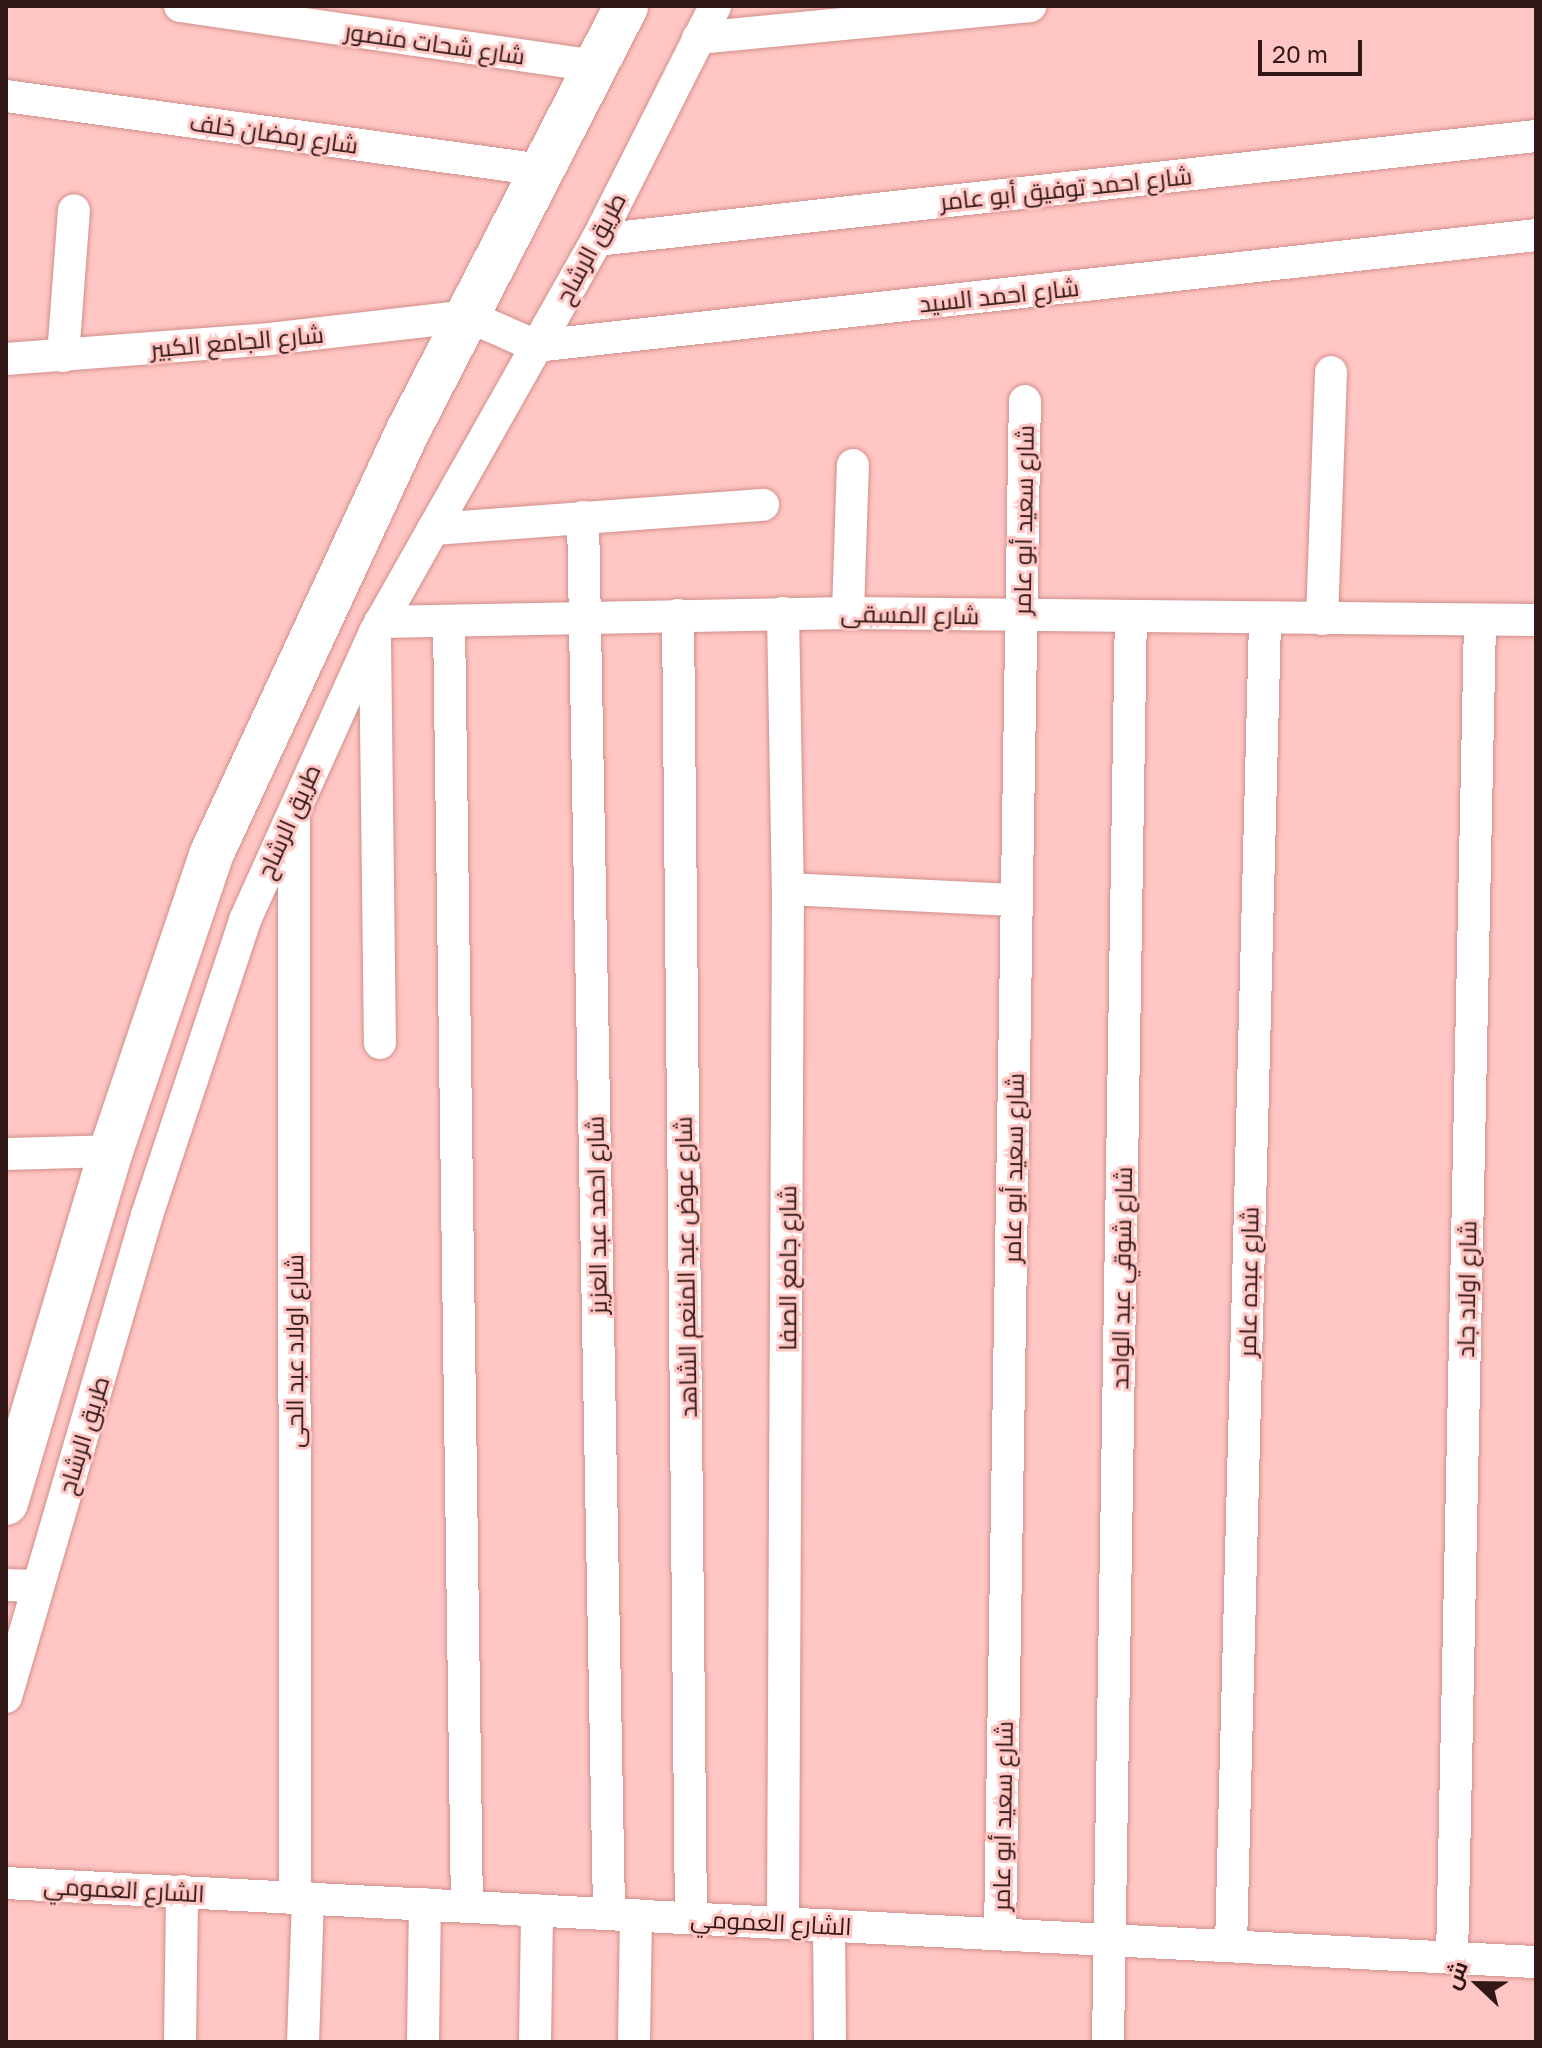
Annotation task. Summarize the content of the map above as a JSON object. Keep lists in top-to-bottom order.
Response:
{
  "streets": {
    "street": [
      "شارع شحات منصور",
      "شارع رمضان خلف",
      "شارع احمد توفيق أبو عامر",
      "طريق الرشاح",
      "شارع احمد السيد",
      "شارع الجامع الكبير",
      "شارع سعيد أبو عامر",
      "شارع المسقى",
      "شارع احمد عبد العزيز",
      "شارع عوض عبد المنعم الشاهد",
      "شارع جامع الصفا",
      "شارع شوقي عبد الواحد",
      "شارع عبده عامر",
      "شارع اولاد جاد",
      "شارع اولاد عبد الحى",
      "الشارع العمومي"
    ]
  },
  "crossings": [
    ["شارع احمد توفيق أبو عامر", "طريق الرشاح"],
    ["طريق الرشاح", "شارع احمد السيد"],
    ["طريق الرشاح", "شارع المسقى"],
    ["طريق الرشاح", "شارع اولاد عبد الحى"],
    ["شارع سعيد أبو عامر", "شارع المسقى"],
    ["شارع سعيد أبو عامر", "الشارع العمومي"],
    ["شارع المسقى", "شارع احمد عبد العزيز"],
    ["شارع المسقى", "شارع عوض عبد المنعم الشاهد"],
    ["شارع المسقى", "شارع جامع الصفا"],
    ["شارع المسقى", "شارع شوقي عبد الواحد"],
    ["شارع المسقى", "شارع عبده عامر"],
    ["شارع المسقى", "شارع اولاد جاد"],
    ["شارع احمد عبد العزيز", "الشارع العمومي"],
    ["شارع عوض عبد المنعم الشاهد", "الشارع العمومي"],
    ["شارع جامع الصفا", "الشارع العمومي"],
    ["شارع شوقي عبد الواحد", "الشارع العمومي"],
    ["شارع عبده عامر", "الشارع العمومي"],
    ["شارع اولاد جاد", "الشارع العمومي"],
    ["شارع اولاد عبد الحى", "الشارع العمومي"]
  ],
  "scale_bar": "20 m",
  "north": "left"
}
